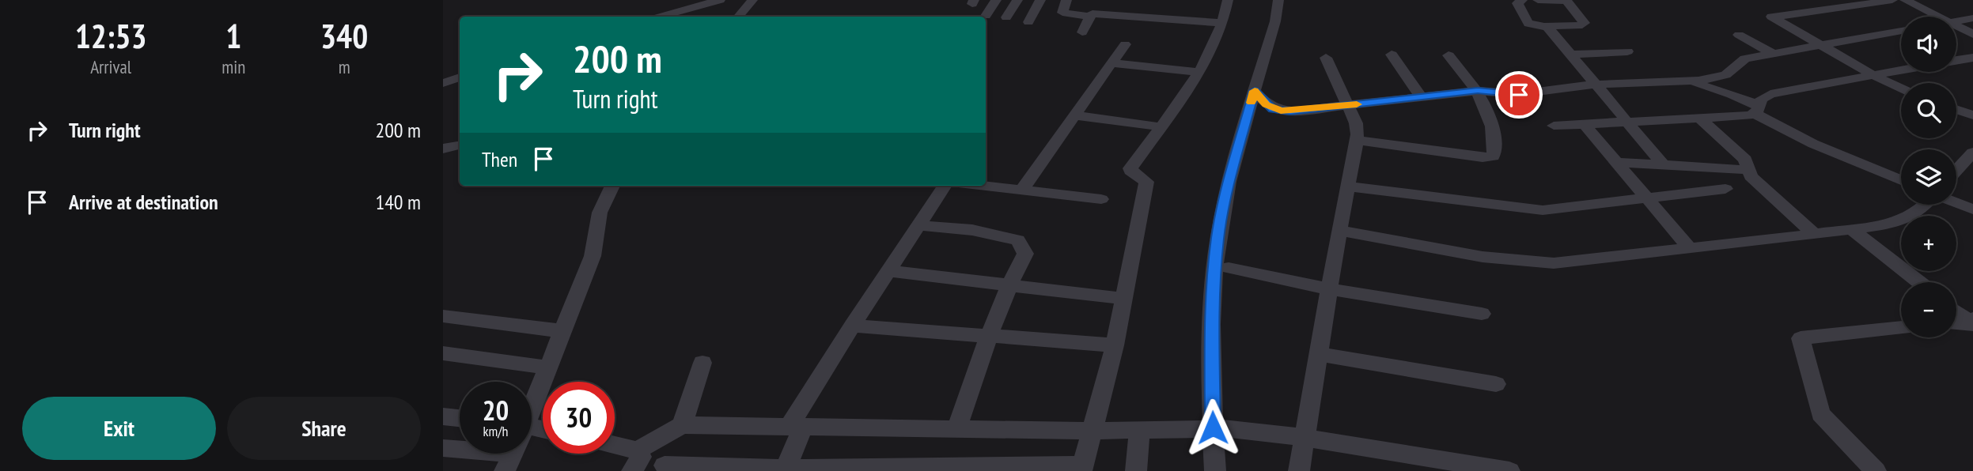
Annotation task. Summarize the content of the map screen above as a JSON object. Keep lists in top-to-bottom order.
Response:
{
  "page": {
    "eta": [
      "12:53",
      "Arrival",
      "1",
      "min",
      "340",
      "m"
    ],
    "map_buttons": ["+", "−"],
    "turn": ["200 m", "Turn right"],
    "list": [
      {
        "name": "Turn right",
        "value": "200 m"
      },
      {
        "name": "Arrive at destination",
        "value": "140 m"
      }
    ],
    "then": "Then",
    "speed": "20 km/h",
    "limit": "30",
    "buttons": ["Exit", "Share"]
  }
}
